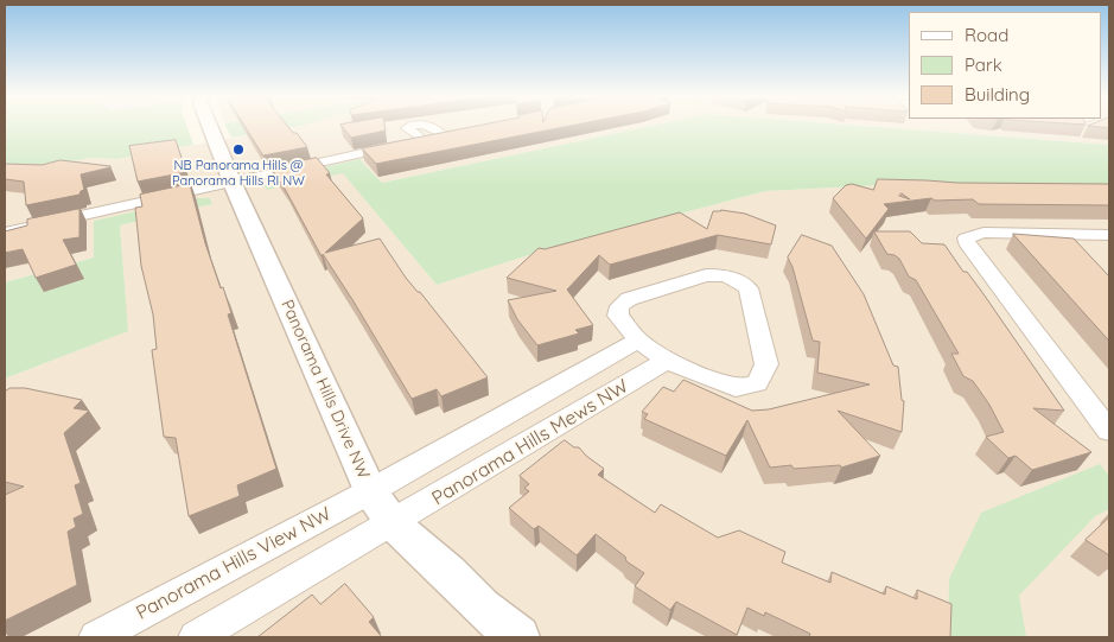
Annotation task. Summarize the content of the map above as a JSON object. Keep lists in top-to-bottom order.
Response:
{
  "streets": {
    "street": ["Panorama Hills Drive NW", "Panorama Hills Mews NW", "Panorama Hills View NW"]
  },
  "crossings": [
    ["Panorama Hills Drive NW", "Panorama Hills Mews NW"],
    ["Panorama Hills Drive NW", "Panorama Hills View NW"],
    ["Panorama Hills Mews NW", "Panorama Hills View NW"]
  ],
  "places": ["NB Panorama Hills @ Panorama Hills RI NW"],
  "legend": ["Road", "Park", "Building"]
}
